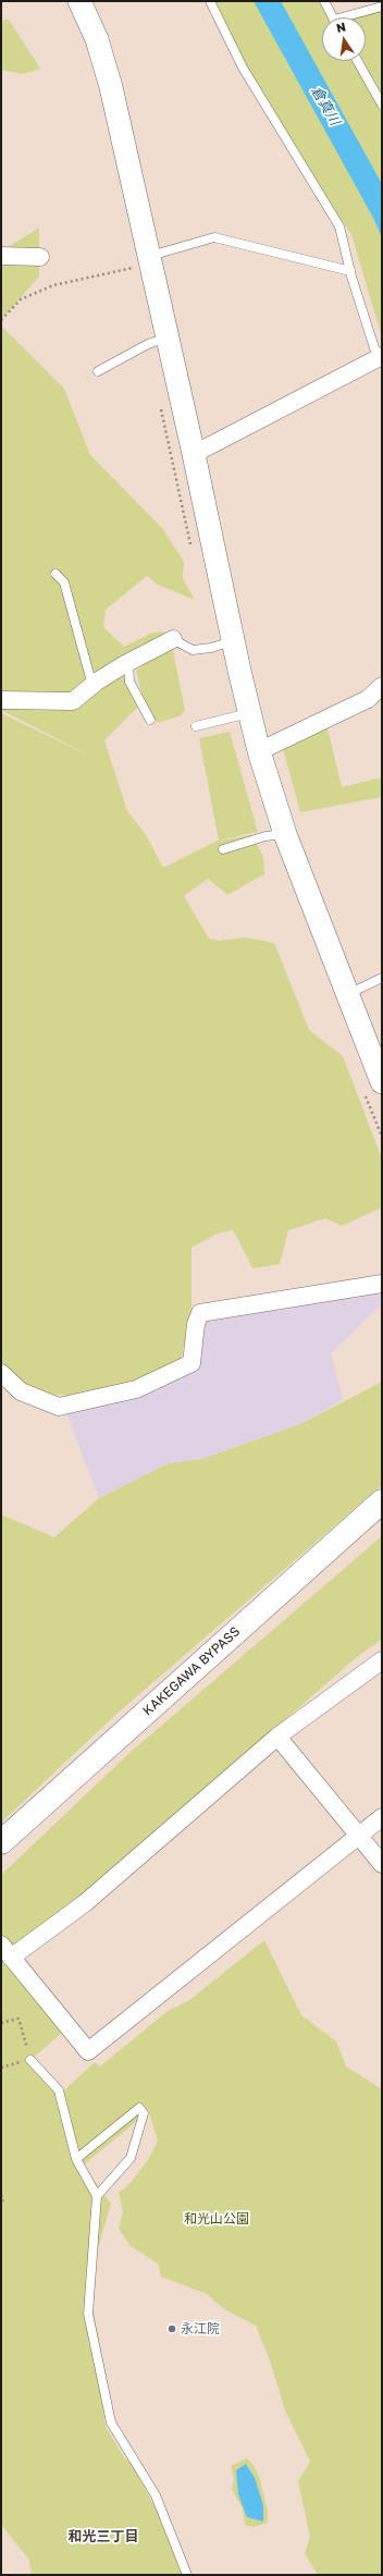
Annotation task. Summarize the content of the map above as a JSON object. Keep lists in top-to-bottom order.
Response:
{
  "streets": {
    "highway": ["KAKEGAWA BYPASS"]
  },
  "districts": ["和光三丁目"],
  "water": ["倉真川"],
  "parks": ["和光山公園"],
  "places": ["永江院"],
  "north": "top"
}
